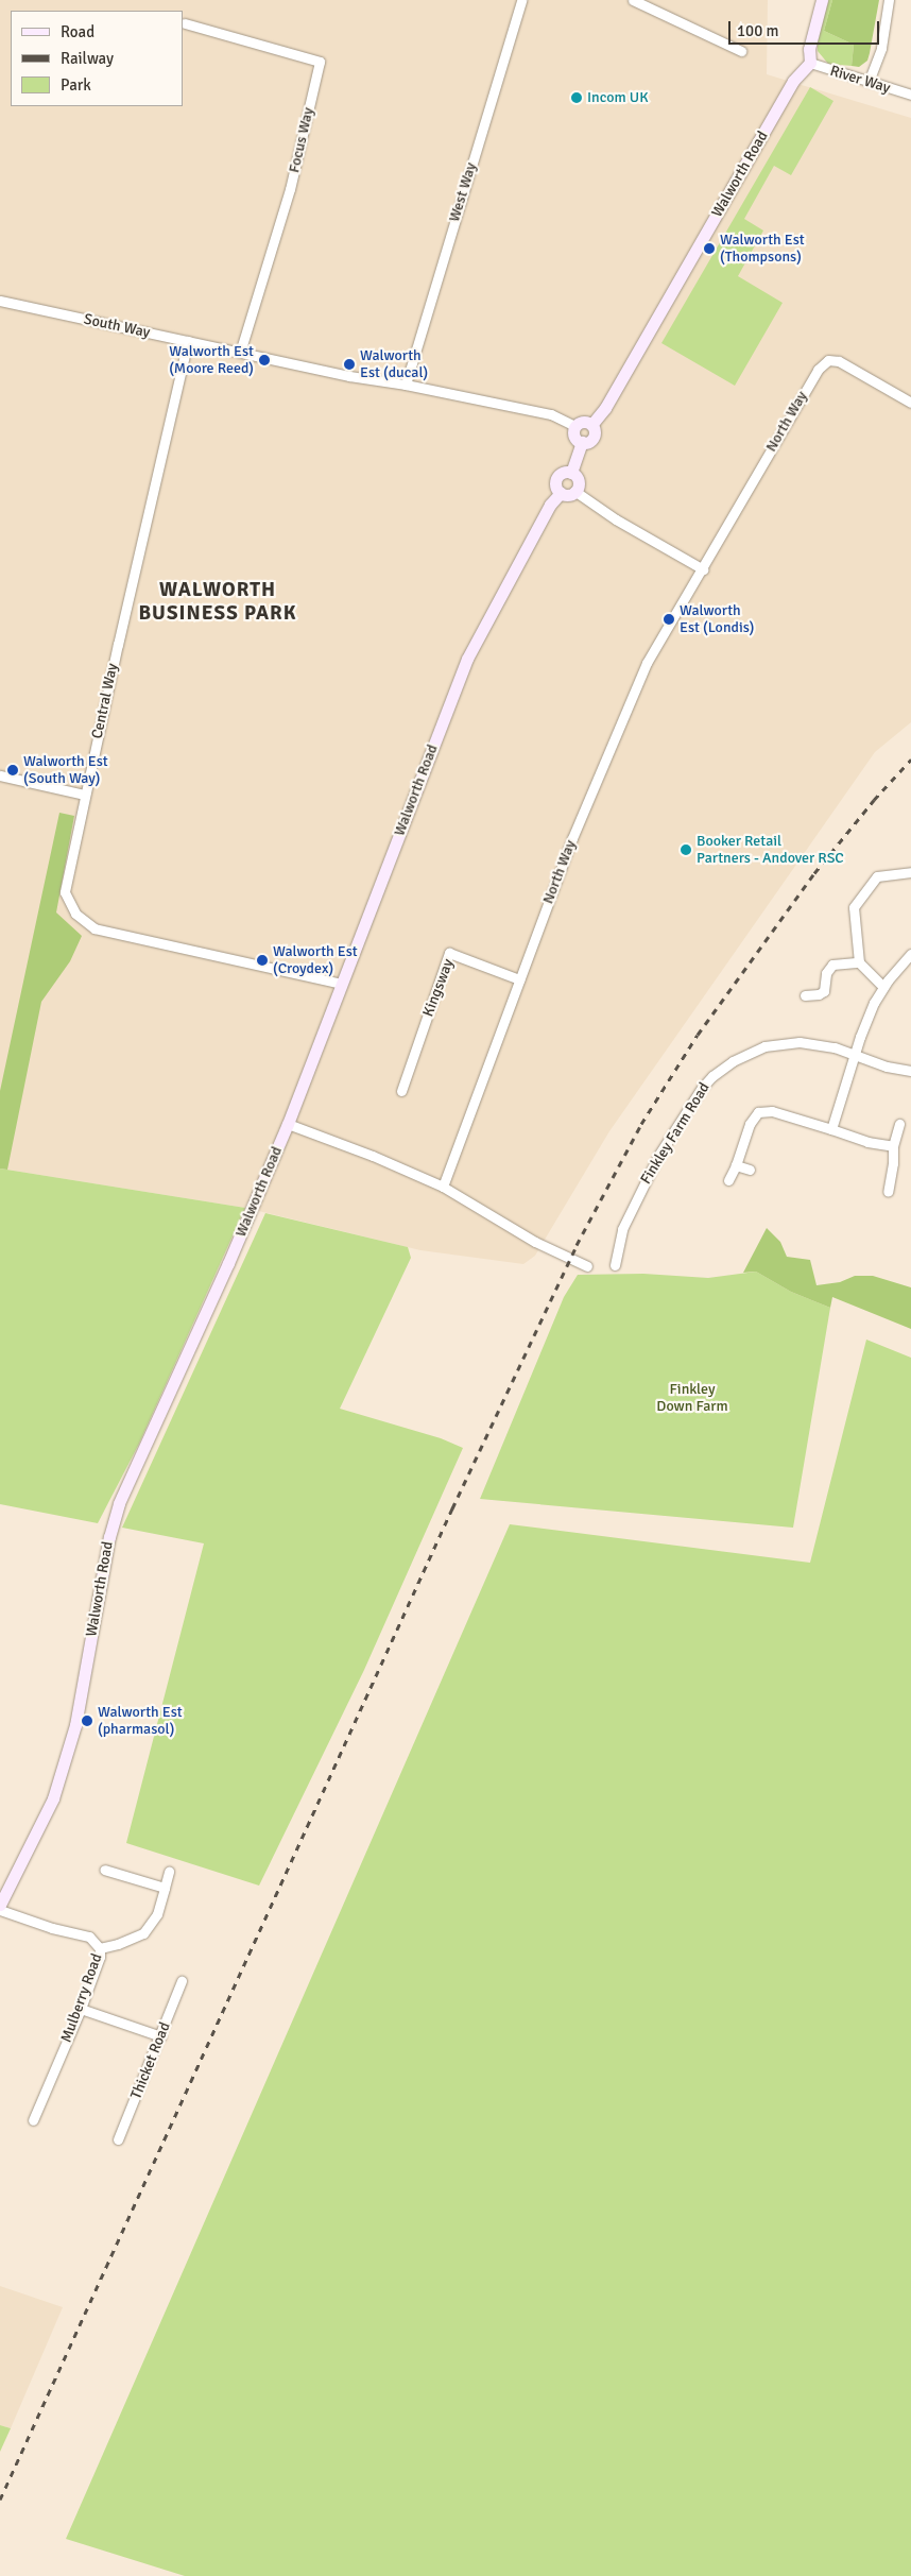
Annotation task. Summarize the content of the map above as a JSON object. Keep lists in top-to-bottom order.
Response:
{
  "streets": {
    "street": [
      "River Way",
      "Focus Way",
      "Walworth Road",
      "West Way",
      "South Way",
      "North Way",
      "Central Way",
      "Kingsway",
      "Finkley Farm Road",
      "Mulberry Road",
      "Thicket Road"
    ]
  },
  "crossings": [
    ["River Way", "Walworth Road"],
    ["Focus Way", "South Way"],
    ["Walworth Road", "South Way"],
    ["Walworth Road", "Central Way"],
    ["West Way", "South Way"],
    ["South Way", "Central Way"],
    ["North Way", "Kingsway"]
  ],
  "districts": ["WALWORTH BUSINESS PARK"],
  "parks": ["Finkley Down Farm"],
  "places": [
    "Incom UK",
    "Walworth Est (Thompsons)",
    "Walworth Est (Moore Reed)",
    "Walworth Est (ducal)",
    "Walworth Est (Londis)",
    "Walworth Est (South Way)",
    "Booker Retail Partners - Andover RSC",
    "Walworth Est (Croydex)",
    "Walworth Est (pharmasol)"
  ],
  "legend": ["Road", "Railway", "Park"],
  "scale_bar": "100 m"
}
